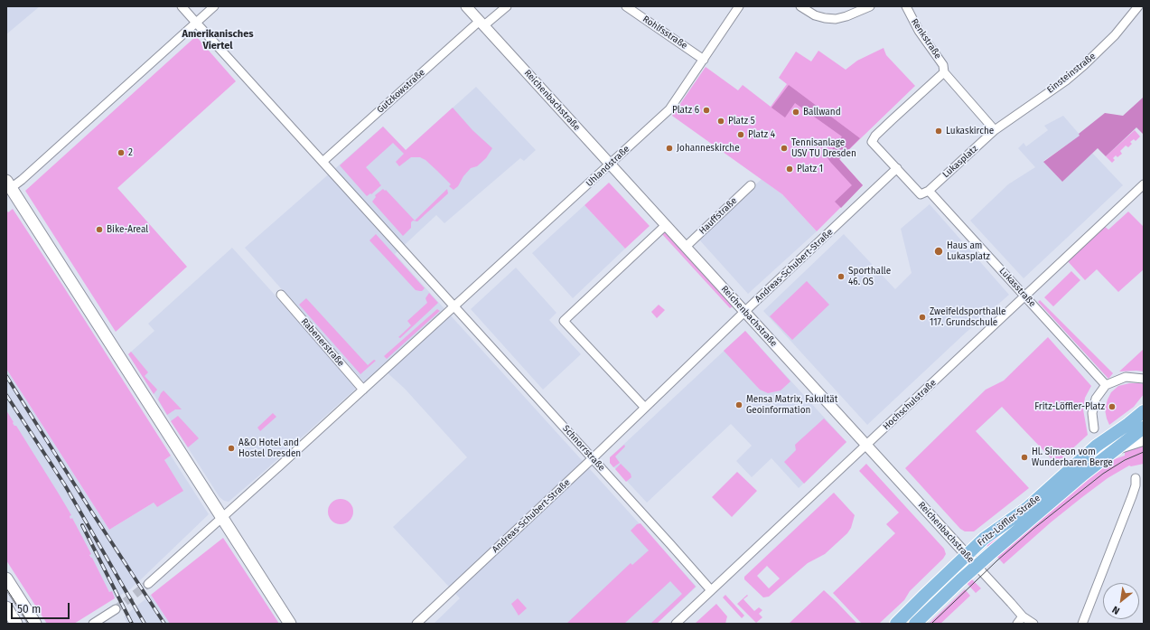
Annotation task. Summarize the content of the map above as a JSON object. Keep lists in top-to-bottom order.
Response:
{
  "streets": {
    "main road": ["Fritz-Löffler-Straße"],
    "street": [
      "Rohlfsstraße",
      "Renkstraße",
      "Einsteinstraße",
      "Gutzkowstraße",
      "Reichenbachstraße",
      "Lukasplatz",
      "Uhlandstraße",
      "Hauffstraße",
      "Andreas-Schubert-Straße",
      "Lukasstraße",
      "Rabenerstraße",
      "Hochschulstraße",
      "Schnorrstraße"
    ]
  },
  "crossings": [
    ["Rohlfsstraße", "Uhlandstraße"],
    ["Einsteinstraße", "Lukasplatz"],
    ["Gutzkowstraße", "Reichenbachstraße"],
    ["Gutzkowstraße", "Schnorrstraße"],
    ["Reichenbachstraße", "Uhlandstraße"],
    ["Reichenbachstraße", "Hauffstraße"],
    ["Reichenbachstraße", "Andreas-Schubert-Straße"],
    ["Reichenbachstraße", "Hochschulstraße"],
    ["Reichenbachstraße", "Fritz-Löffler-Straße"],
    ["Lukasplatz", "Lukasstraße"],
    ["Uhlandstraße", "Rabenerstraße"],
    ["Uhlandstraße", "Schnorrstraße"],
    ["Andreas-Schubert-Straße", "Schnorrstraße"],
    ["Lukasstraße", "Hochschulstraße"],
    ["Hochschulstraße", "Schnorrstraße"]
  ],
  "districts": ["Amerikanisches Viertel"],
  "places": [
    "Platz 6",
    "Ballwand",
    "Platz 5",
    "Lukaskirche",
    "Platz 4",
    "Johanneskirche",
    "Tennisanlage USV TU Dresden",
    "2",
    "Platz 1",
    "Bike-Areal",
    "Haus am Lukasplatz",
    "Sporthalle 46. OS",
    "Zweifeldsporthalle 117. Grundschule",
    "Mensa Matrix, Fakultät Geoinformation",
    "Fritz-Löffler-Platz",
    "A&O Hotel and Hostel Dresden",
    "Hl. Simeon vom Wunderbaren Berge"
  ],
  "scale_bar": "50 m",
  "north": "bottom left"
}
